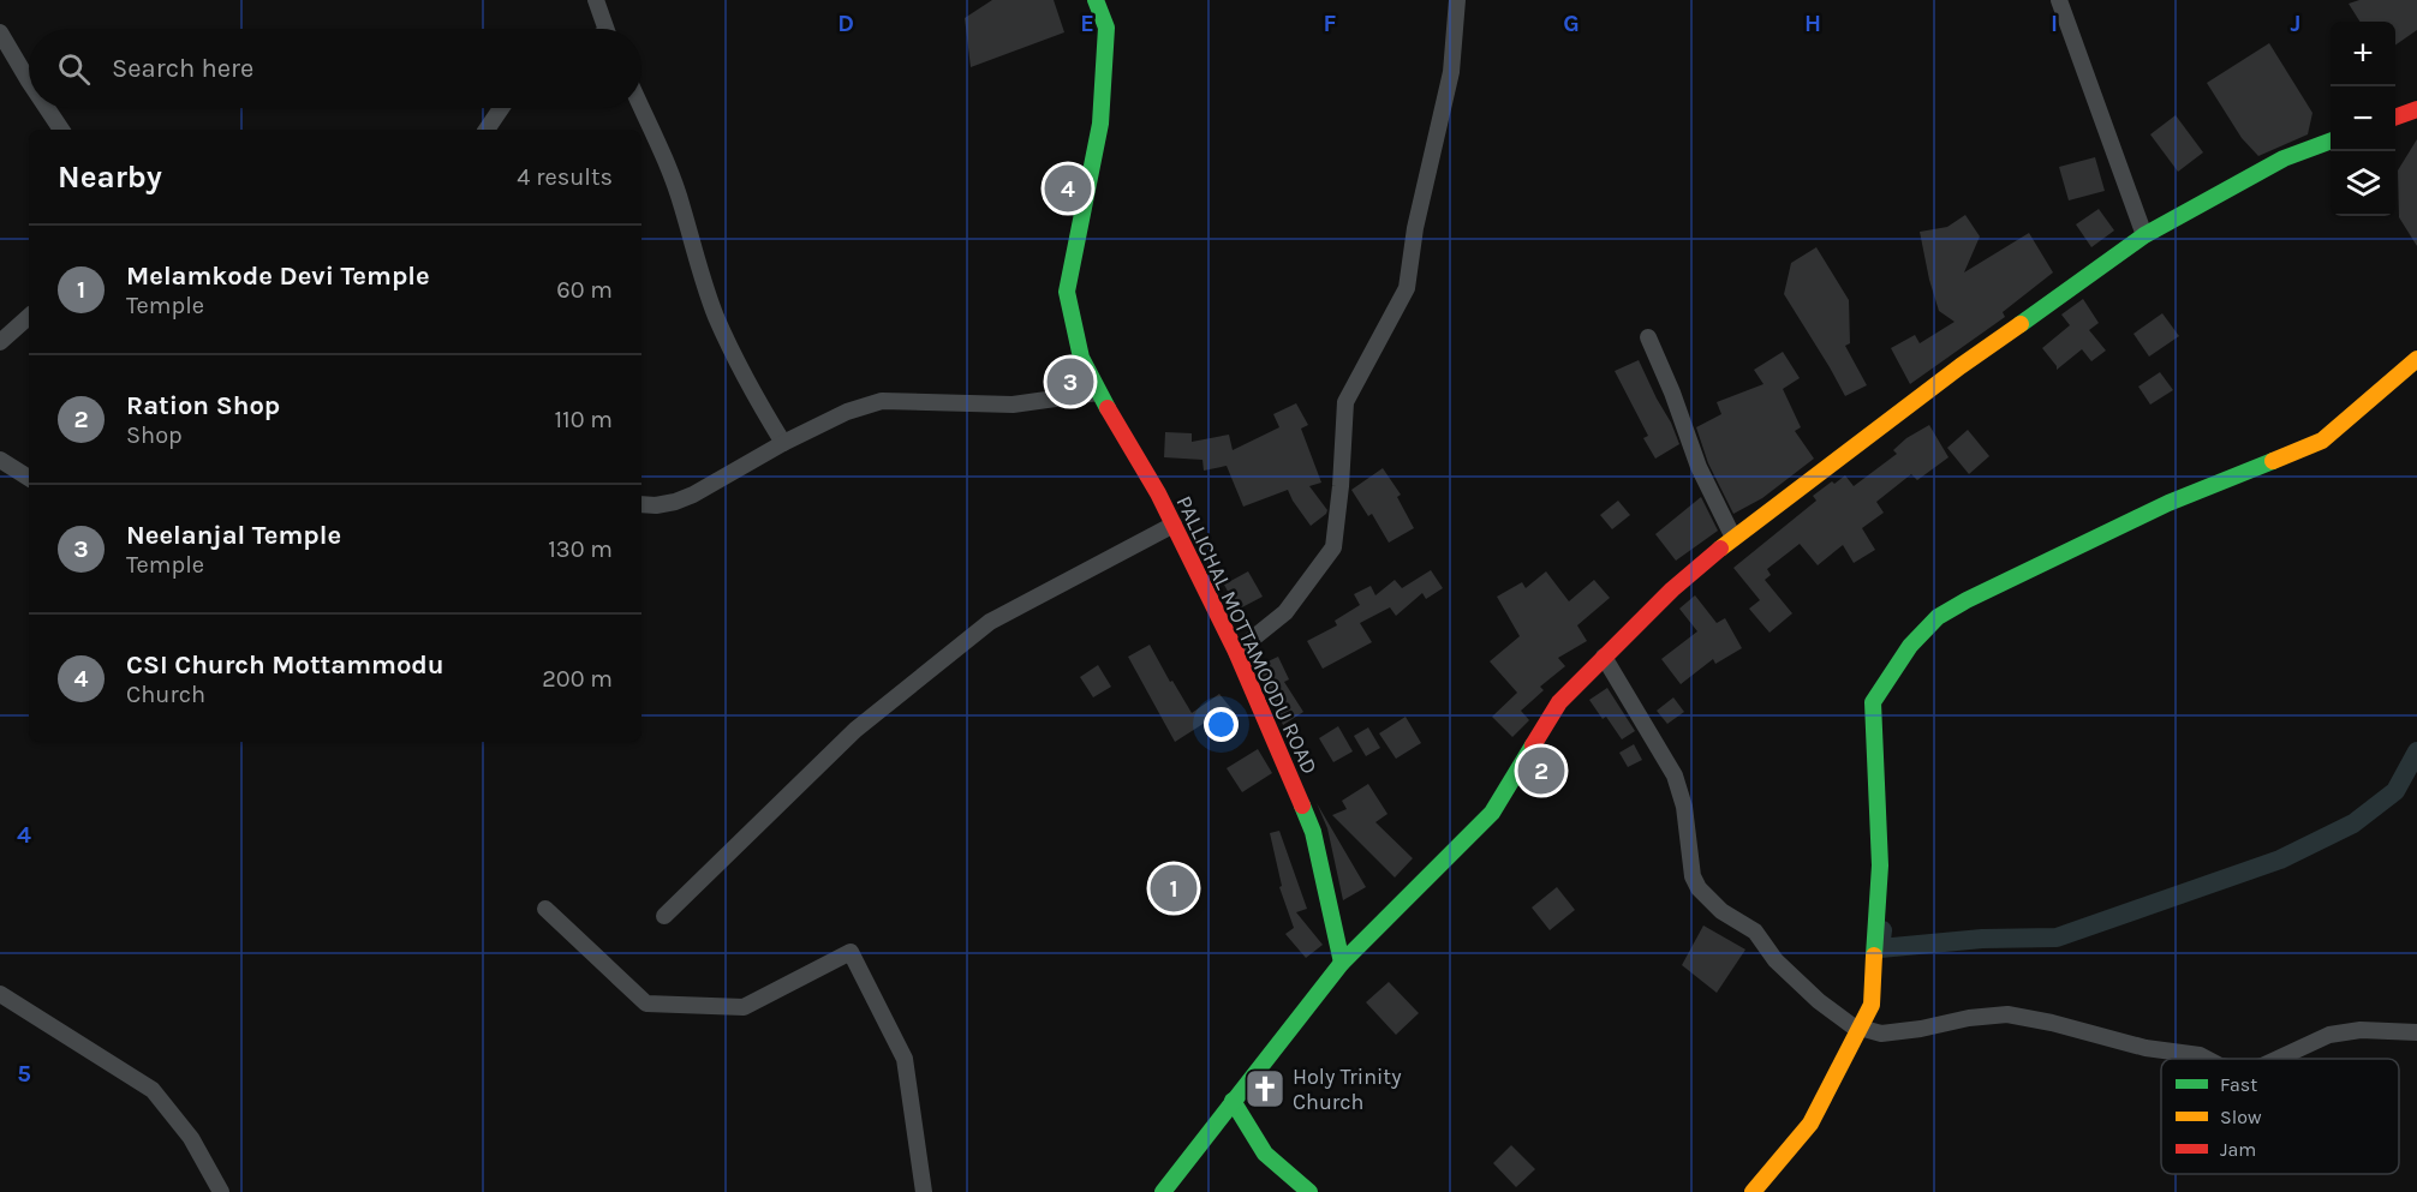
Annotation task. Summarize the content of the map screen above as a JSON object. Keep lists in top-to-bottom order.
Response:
{
  "streets": {
    "street": ["PALLICHAL MOTTAMOODU ROAD"]
  },
  "places": {
    "church": ["Holy Trinity Church"]
  },
  "legend": ["Fast", "Slow", "Jam"],
  "page": {
    "map_buttons": ["+", "−"],
    "search": "Search here",
    "heading": ["Nearby", "4 results"],
    "pins": [
      "4",
      "3",
      "2",
      "1"
    ],
    "list": [
      {
        "mark": "1",
        "name": "Melamkode Devi Temple",
        "note": "Temple",
        "value": "60 m"
      },
      {
        "mark": "2",
        "name": "Ration Shop",
        "note": "Shop",
        "value": "110 m"
      },
      {
        "mark": "3",
        "name": "Neelanjal Temple",
        "note": "Temple",
        "value": "130 m"
      },
      {
        "mark": "4",
        "name": "CSI Church Mottammodu",
        "note": "Church",
        "value": "200 m"
      }
    ]
  },
  "grid": {
    "columns": [
      "D",
      "E",
      "F",
      "G",
      "H",
      "I",
      "J"
    ],
    "rows": ["4", "5"]
  }
}
